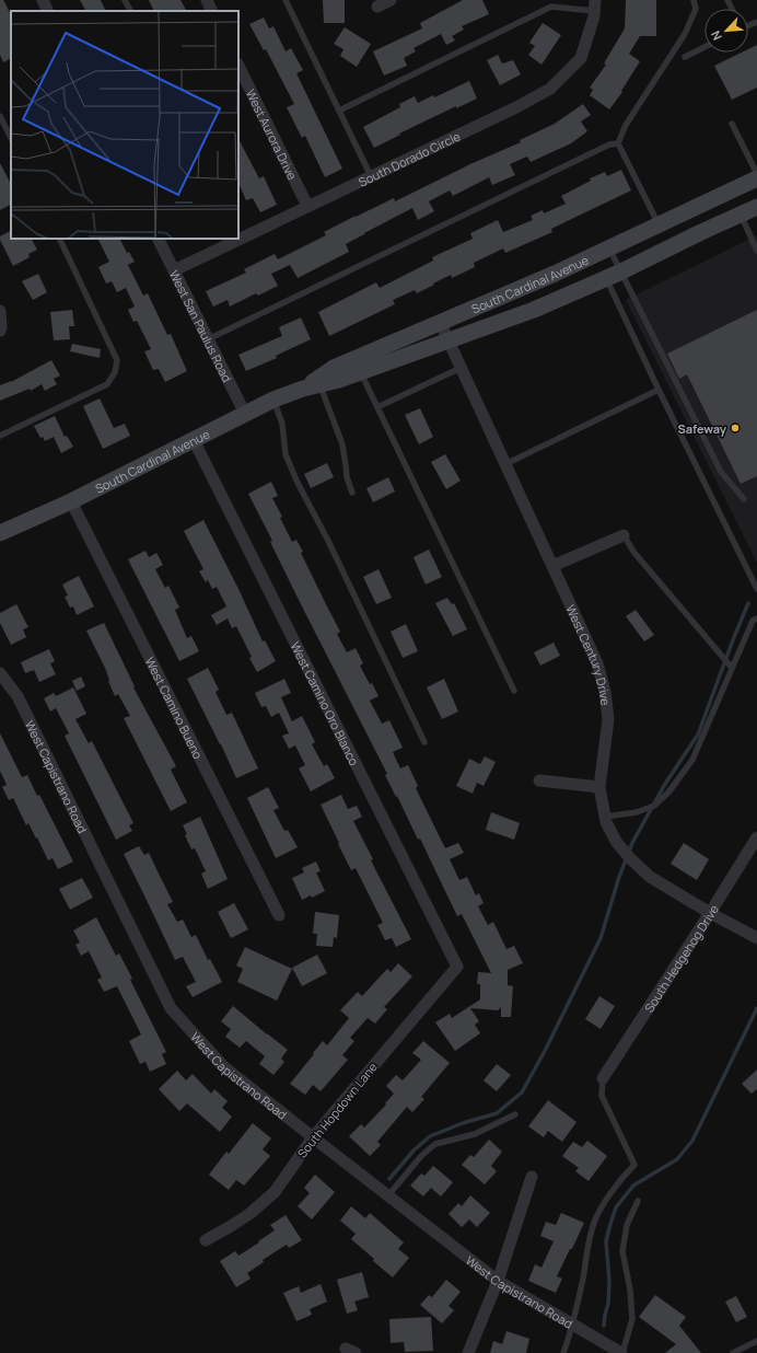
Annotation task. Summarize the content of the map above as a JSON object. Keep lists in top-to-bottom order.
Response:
{
  "streets": {
    "main road": ["South Cardinal Avenue"],
    "street": [
      "West Aurora Drive",
      "South Dorado Circle",
      "West San Paulus Road",
      "West Century Drive",
      "West Camino Oro Blanco",
      "West Camino Bueno",
      "West Capistrano Road",
      "South Hedgehog Drive",
      "South Hopdown Lane"
    ]
  },
  "crossings": [
    ["West Aurora Drive", "South Dorado Circle"],
    ["South Dorado Circle", "West San Paulus Road"],
    ["South Cardinal Avenue", "West San Paulus Road"],
    ["South Cardinal Avenue", "West Century Drive"],
    ["South Cardinal Avenue", "West Camino Oro Blanco"],
    ["South Cardinal Avenue", "West Camino Bueno"],
    ["West Century Drive", "South Hedgehog Drive"],
    ["West Camino Oro Blanco", "South Hopdown Lane"],
    ["West Capistrano Road", "South Hopdown Lane"]
  ],
  "places": ["Safeway"],
  "north": "bottom left"
}
